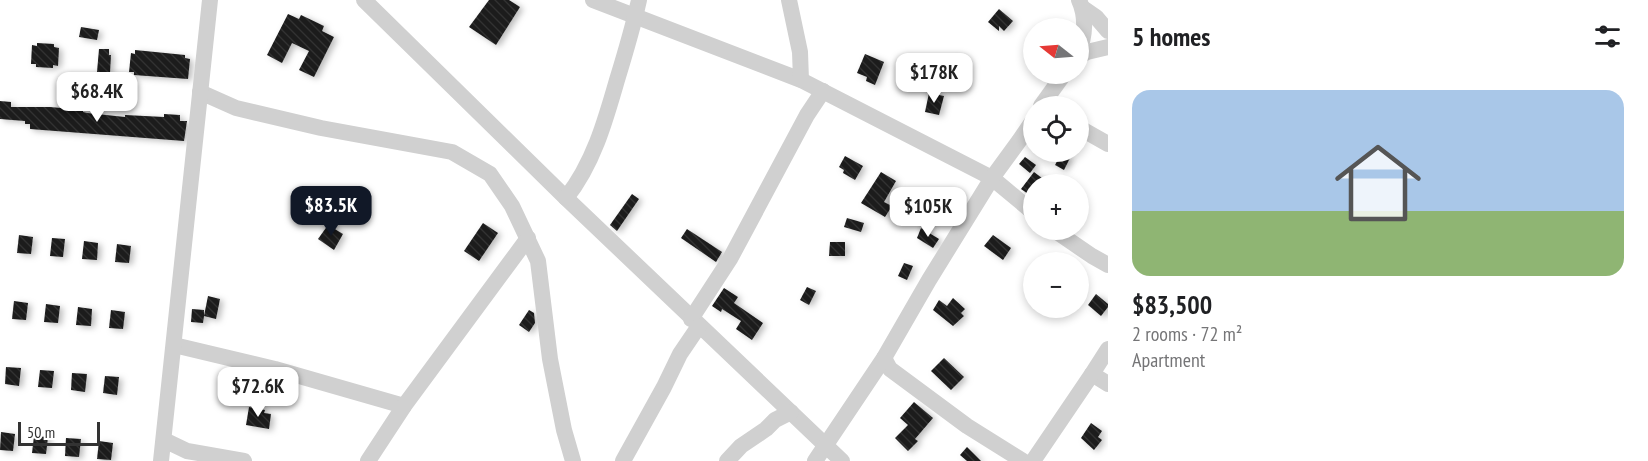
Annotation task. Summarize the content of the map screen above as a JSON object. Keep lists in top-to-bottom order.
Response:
{
  "scale_bar": "50 m",
  "north": "left",
  "page": {
    "heading": "5 homes",
    "map_buttons": ["+", "−"],
    "price": [
      "$178K",
      "$68.4K",
      "$83.5K",
      "$105K",
      "$72.6K"
    ],
    "list": [
      {
        "name": "$83,500",
        "note": "2 rooms · 72 m² · Apartment"
      }
    ],
    "scale": "50 m"
  }
}
